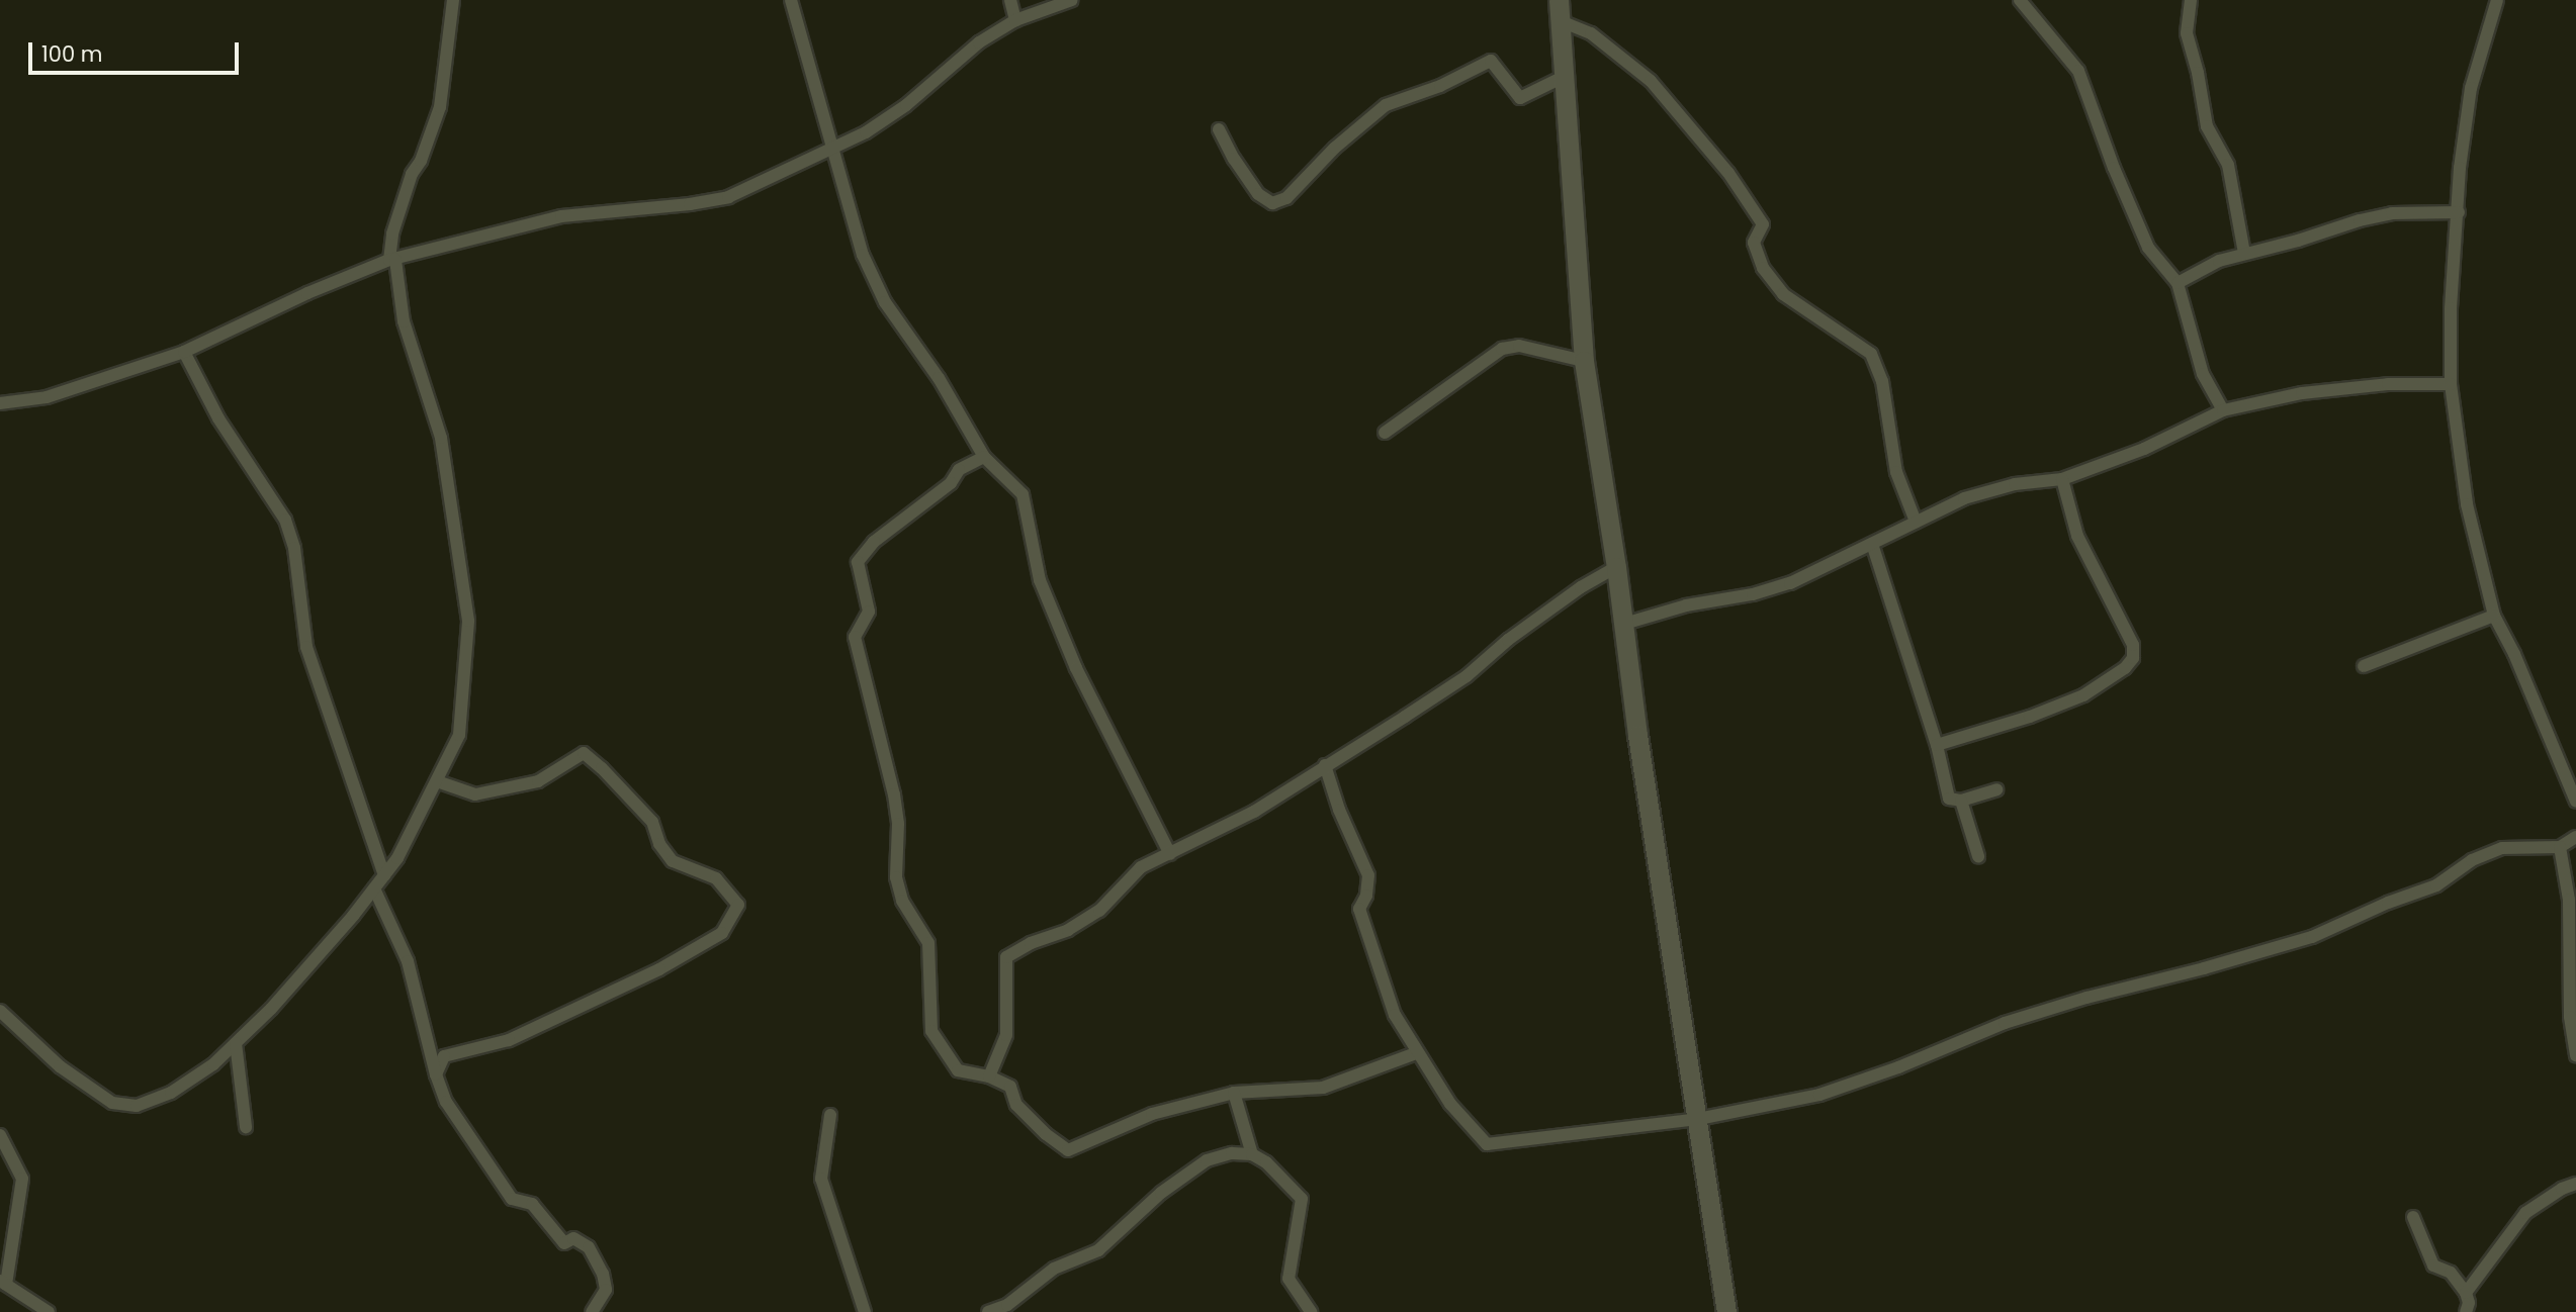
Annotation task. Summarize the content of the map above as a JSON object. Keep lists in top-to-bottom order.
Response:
{
  "scale_bar": "100 m"
}
